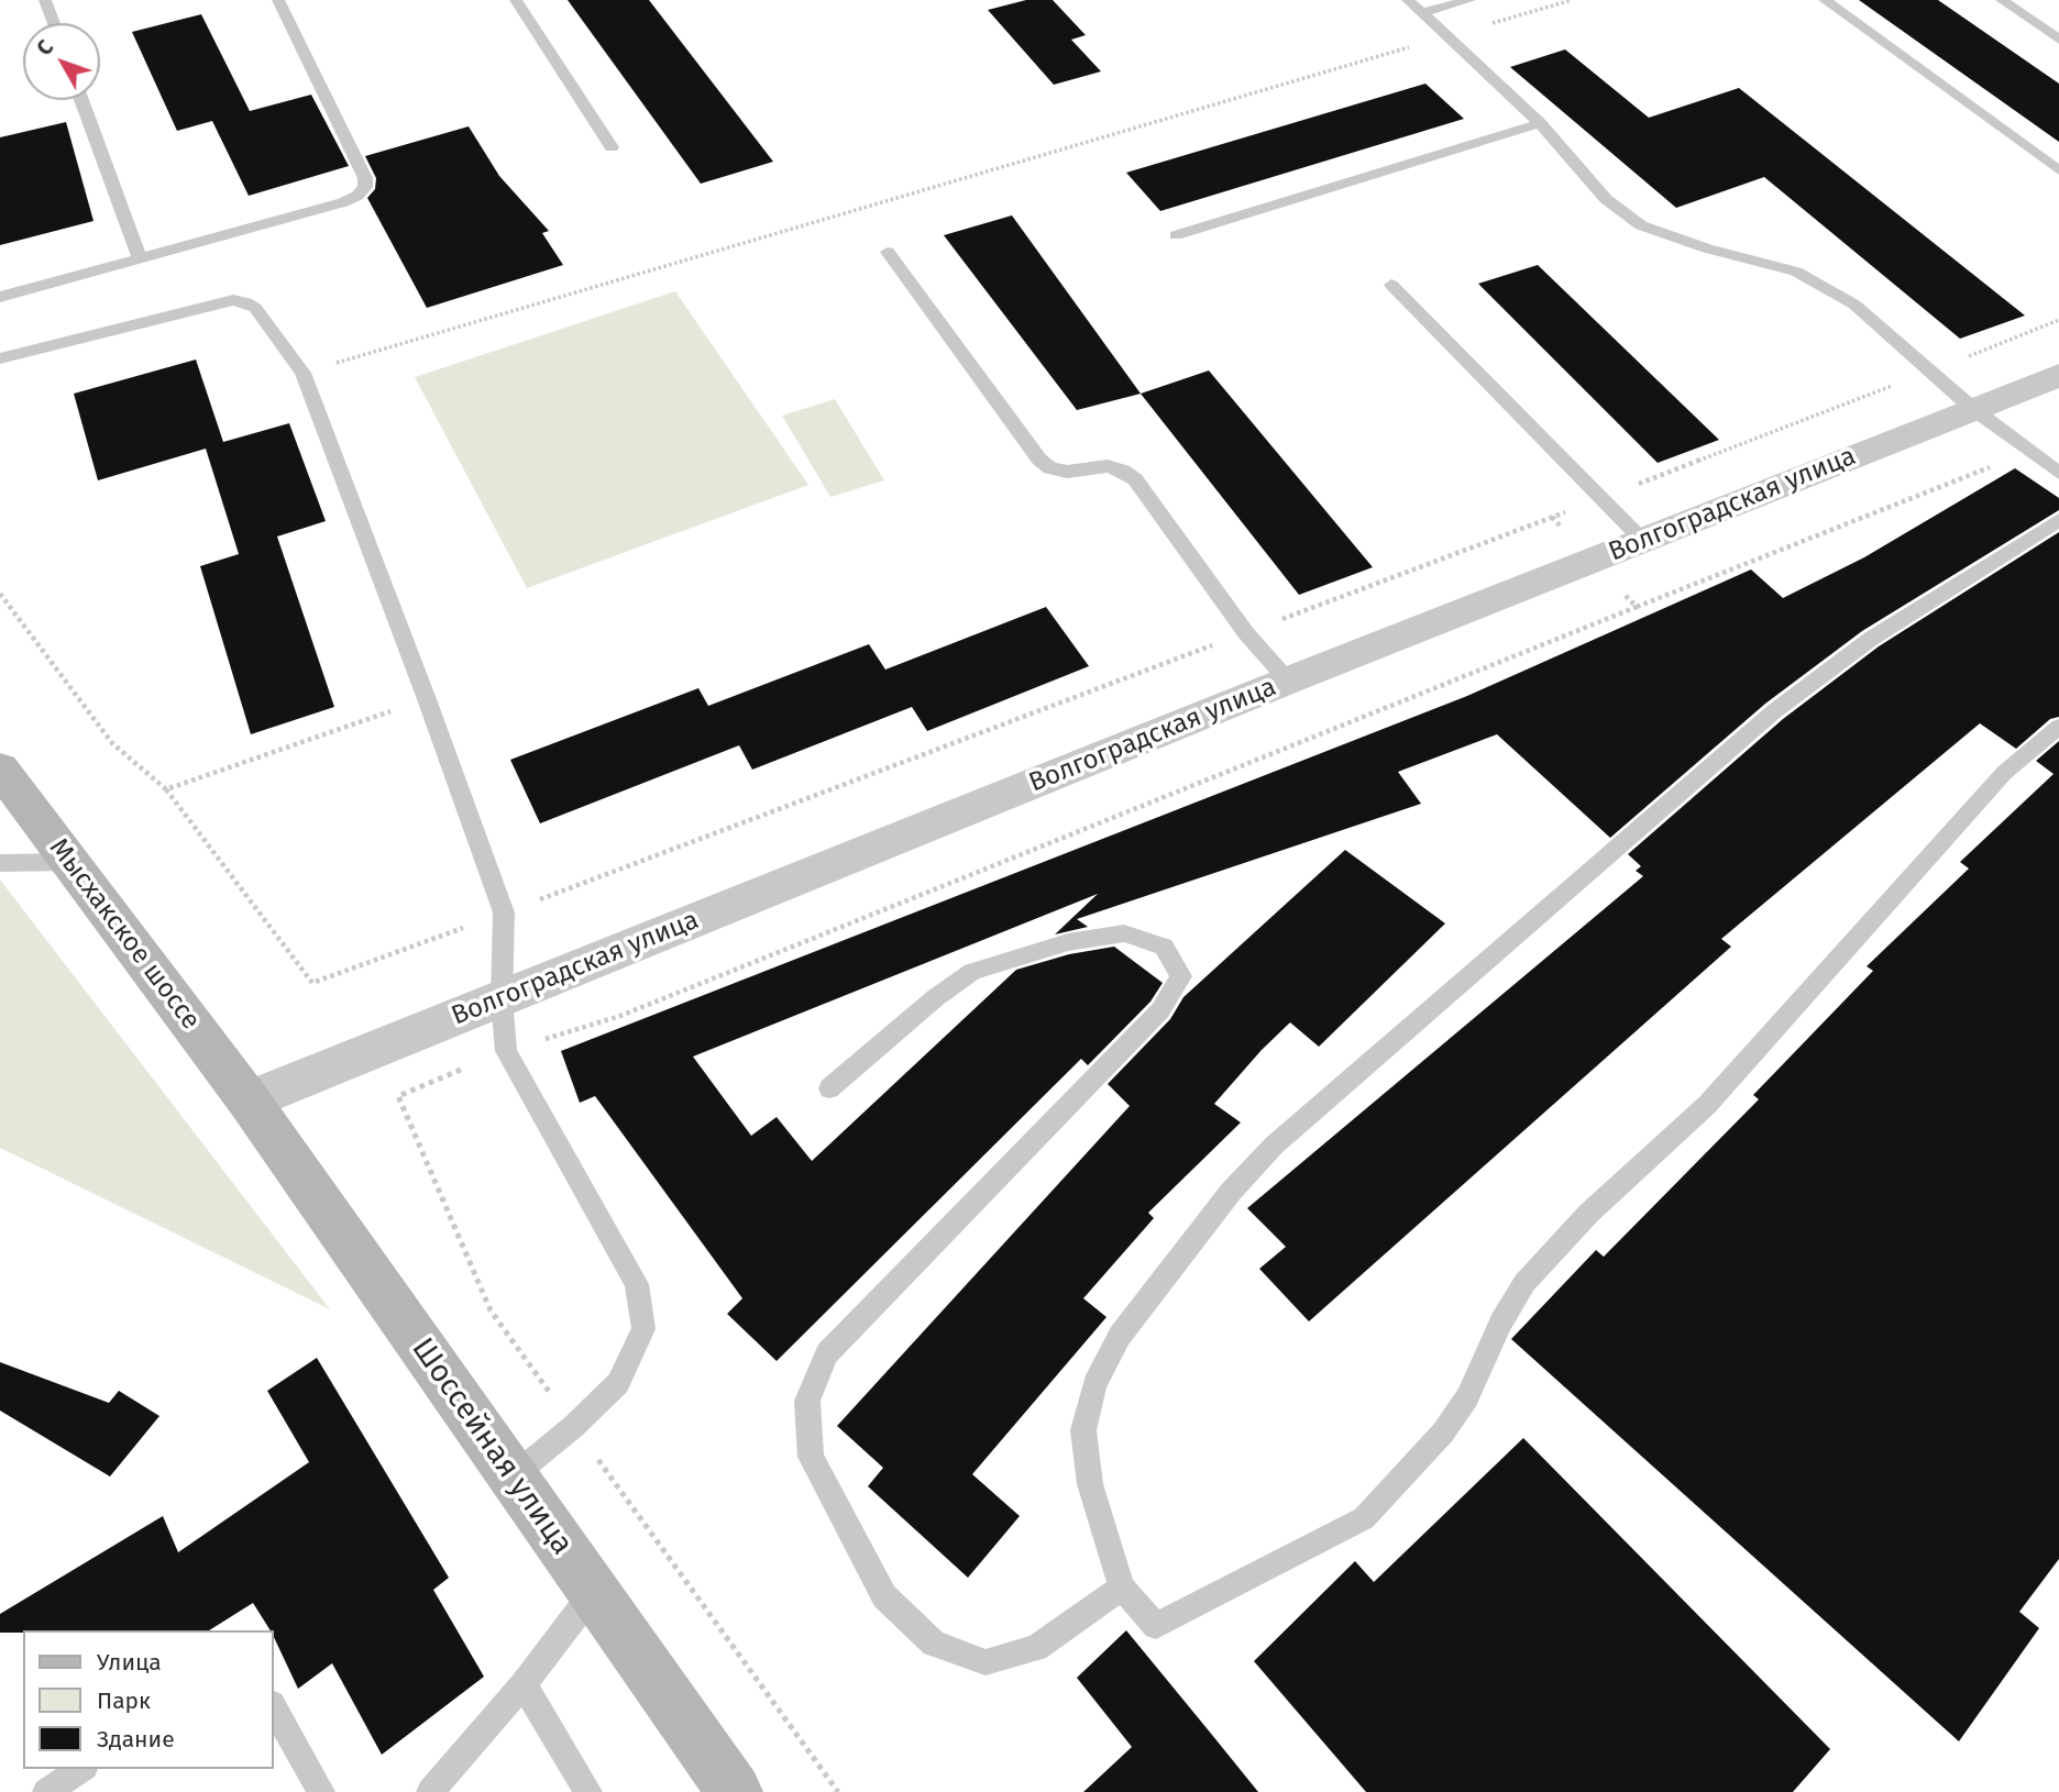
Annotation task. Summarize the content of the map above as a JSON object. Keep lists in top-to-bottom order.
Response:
{
  "streets": {
    "street": ["Волгоградская улица", "Мысхакское шоссе", "Шоссейная улица"]
  },
  "crossings": [
    ["Волгоградская улица", "Мысхакское шоссе"],
    ["Волгоградская улица", "Шоссейная улица"],
    ["Мысхакское шоссе", "Шоссейная улица"]
  ],
  "legend": ["Улица", "Парк", "Здание"],
  "north": "top left"
}
